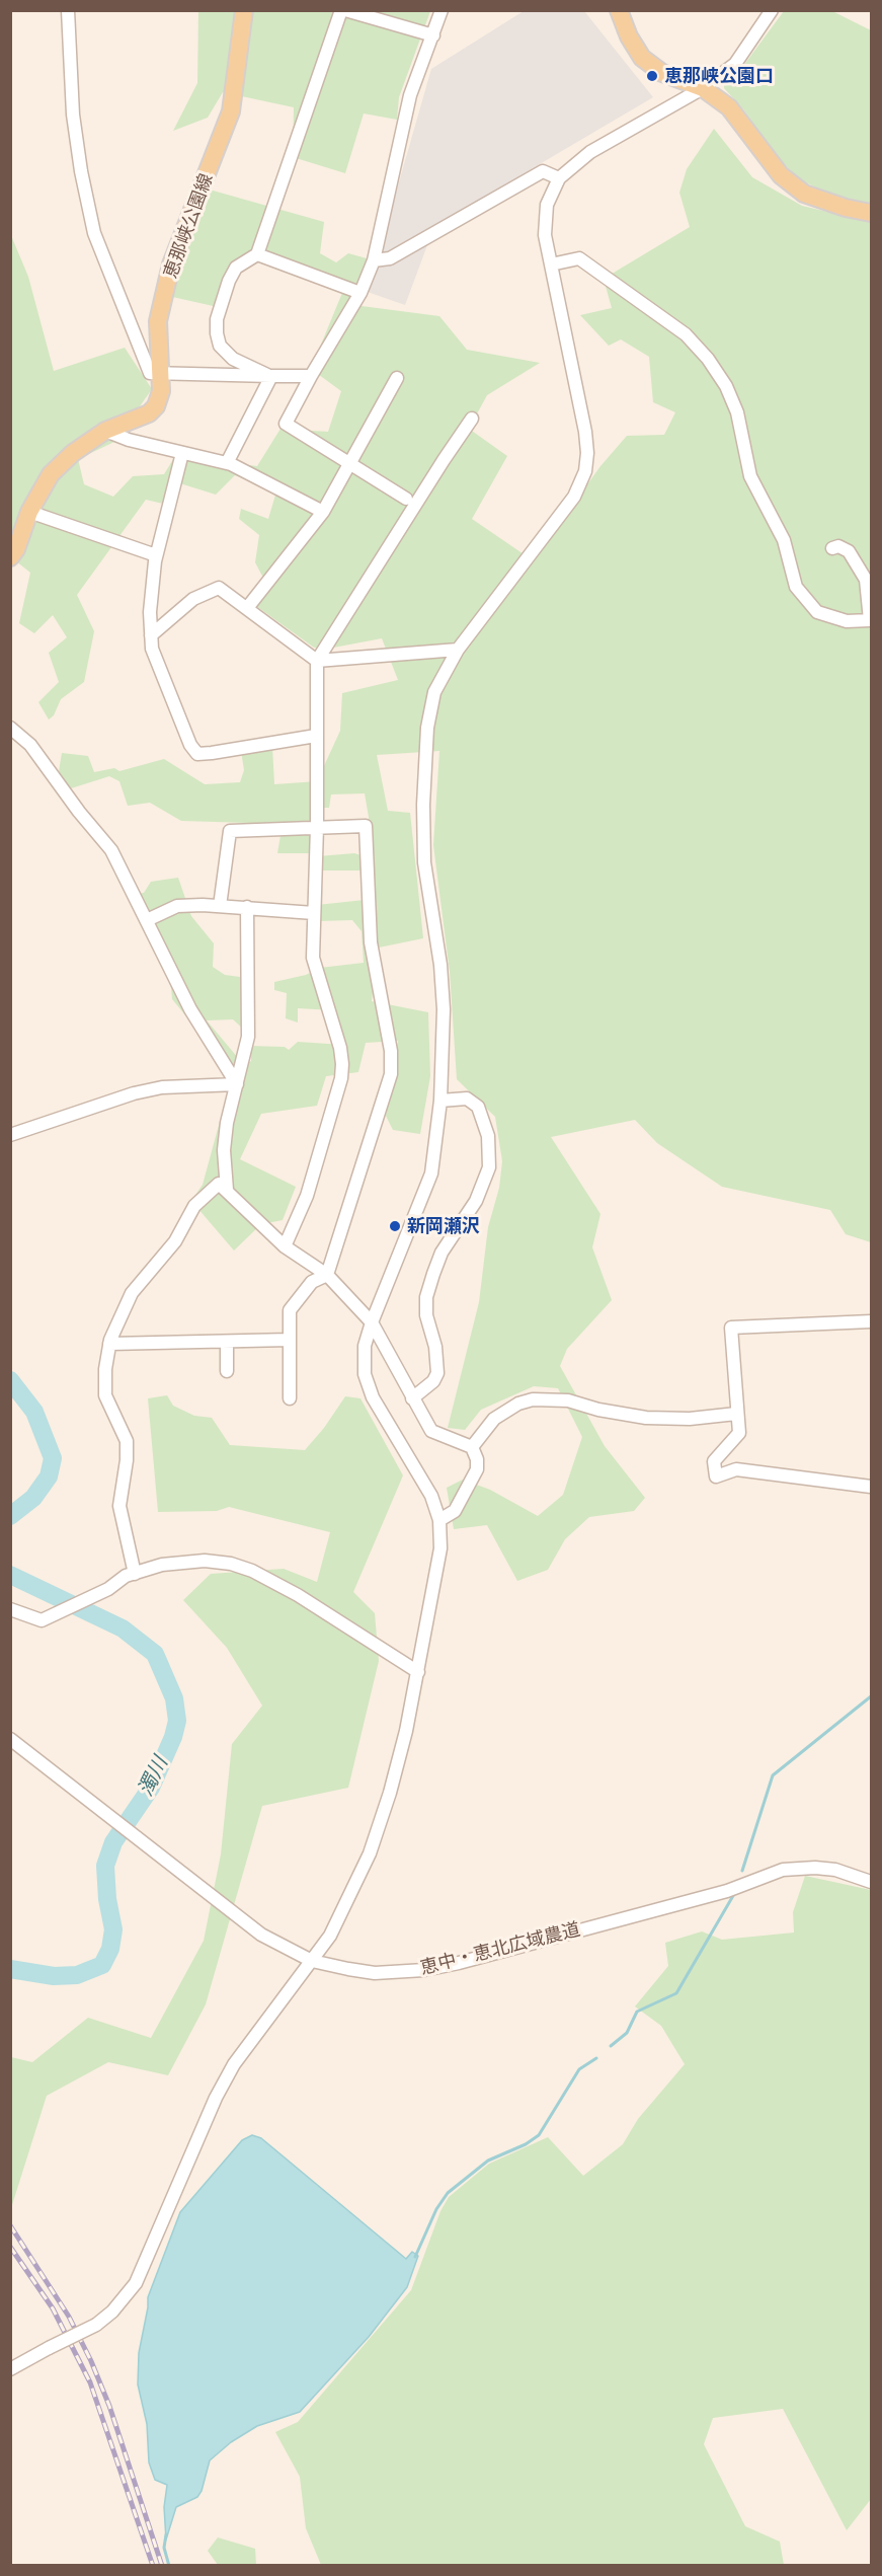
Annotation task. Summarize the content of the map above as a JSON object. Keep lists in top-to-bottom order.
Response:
{
  "streets": {
    "main road": ["恵那峡公園線"],
    "street": ["恵中・恵北広域農道"]
  },
  "water": ["濁川"],
  "places": ["恵那峡公園口", "新岡瀬沢"]
}
